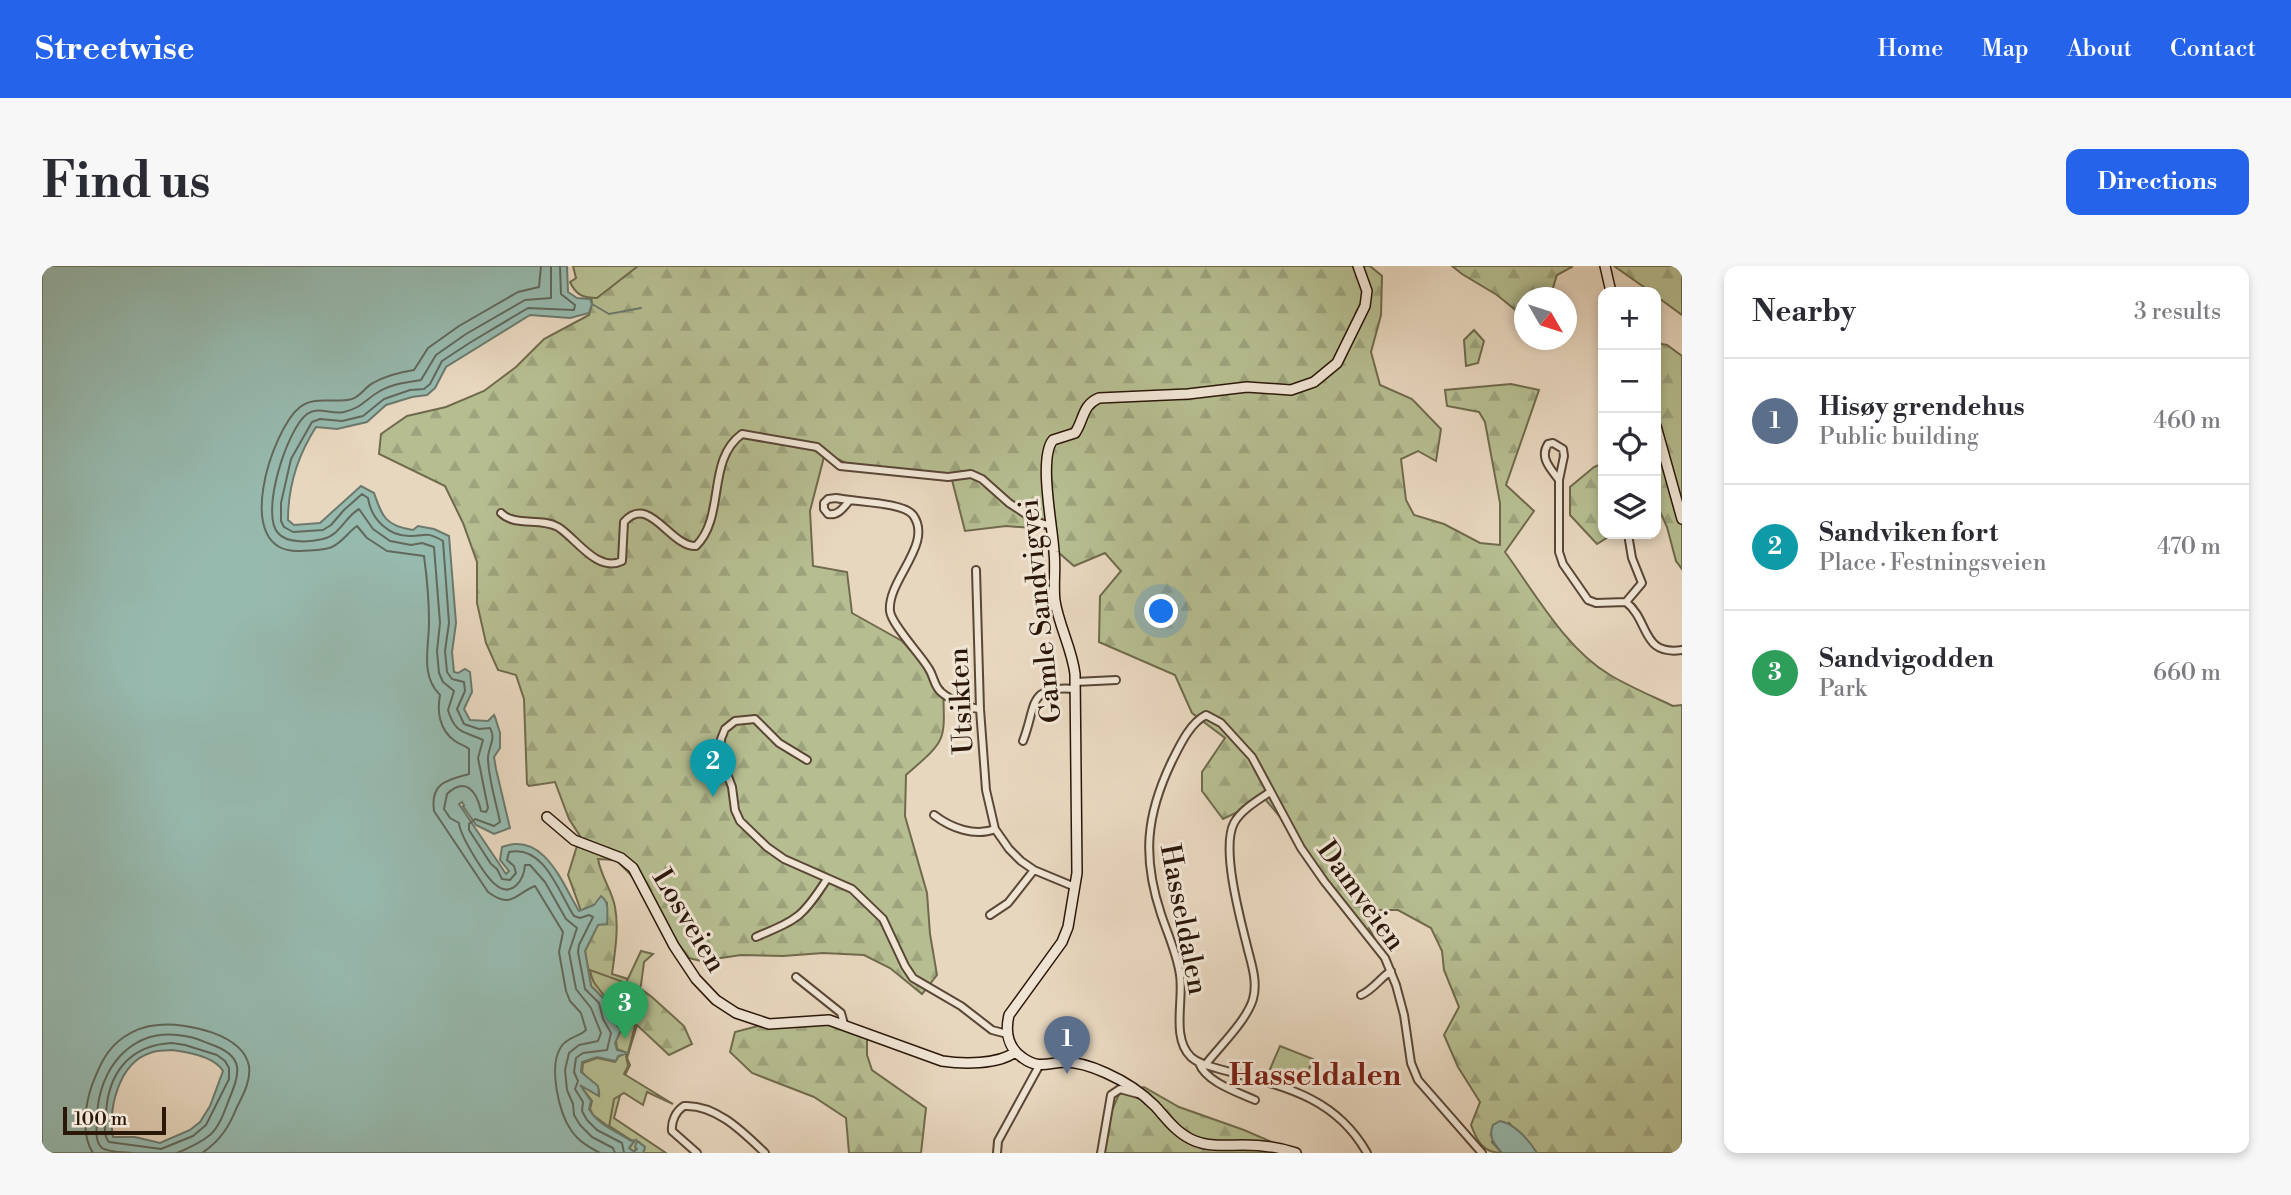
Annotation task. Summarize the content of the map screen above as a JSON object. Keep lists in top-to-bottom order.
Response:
{
  "streets": {
    "street": [
      "Gamle Sandvigvei",
      "Utsikten",
      "Damveien",
      "Hasseldalen",
      "Losveien"
    ]
  },
  "crossings": [
    ["Gamle Sandvigvei", "Utsikten"],
    ["Damveien", "Hasseldalen"]
  ],
  "districts": ["Hasseldalen"],
  "scale_bar": "100 m",
  "north": "bottom right",
  "page": {
    "header": "Streetwise",
    "nav": [
      "Home",
      "Map",
      "About",
      "Contact"
    ],
    "buttons": "Directions",
    "title": "Find us",
    "heading": ["Nearby", "3 results"],
    "map_buttons": ["+", "−"],
    "list": [
      {
        "mark": "1",
        "name": "Hisøy grendehus",
        "note": "Public building",
        "value": "460 m"
      },
      {
        "mark": "2",
        "name": "Sandviken fort",
        "note": "Place · Festningsveien",
        "value": "470 m"
      },
      {
        "mark": "3",
        "name": "Sandvigodden",
        "note": "Park",
        "value": "660 m"
      }
    ],
    "pins": ["2", "3", "1"],
    "scale": "100 m"
  }
}
